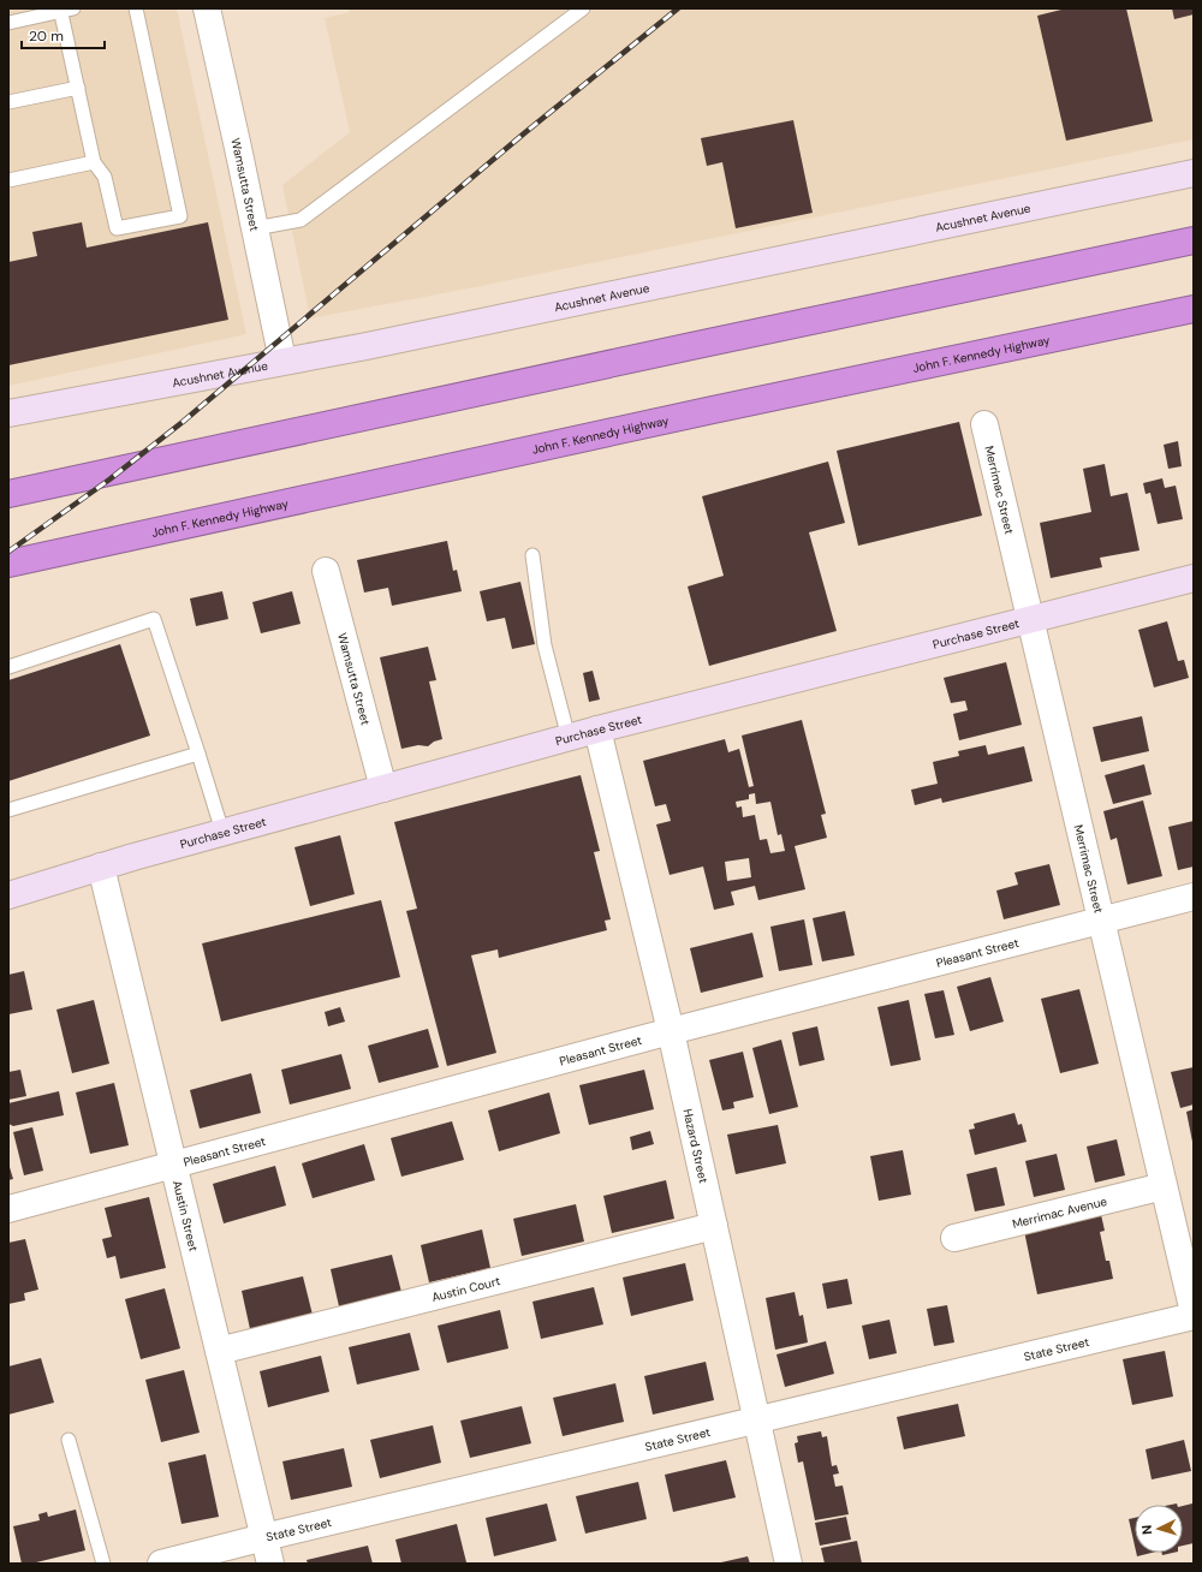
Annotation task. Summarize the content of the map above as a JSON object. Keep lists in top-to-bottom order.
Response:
{
  "streets": {
    "highway": ["John F. Kennedy Highway"],
    "main road": ["Acushnet Avenue", "Purchase Street"],
    "street": [
      "Wamsutta Street",
      "Merrimac Street",
      "Pleasant Street",
      "Hazard Street",
      "Merrimac Avenue",
      "Austin Street",
      "Austin Court",
      "State Street"
    ]
  },
  "crossings": [
    ["Wamsutta Street", "Acushnet Avenue"],
    ["Wamsutta Street", "Purchase Street"],
    ["Merrimac Street", "Purchase Street"],
    ["Merrimac Street", "Pleasant Street"],
    ["Merrimac Street", "Merrimac Avenue"],
    ["Merrimac Street", "State Street"],
    ["Purchase Street", "Hazard Street"],
    ["Purchase Street", "Austin Street"],
    ["Pleasant Street", "Hazard Street"],
    ["Pleasant Street", "Austin Street"],
    ["Hazard Street", "Austin Court"],
    ["Hazard Street", "State Street"],
    ["Austin Street", "Austin Court"],
    ["Austin Street", "State Street"]
  ],
  "scale_bar": "20 m",
  "north": "left"
}
